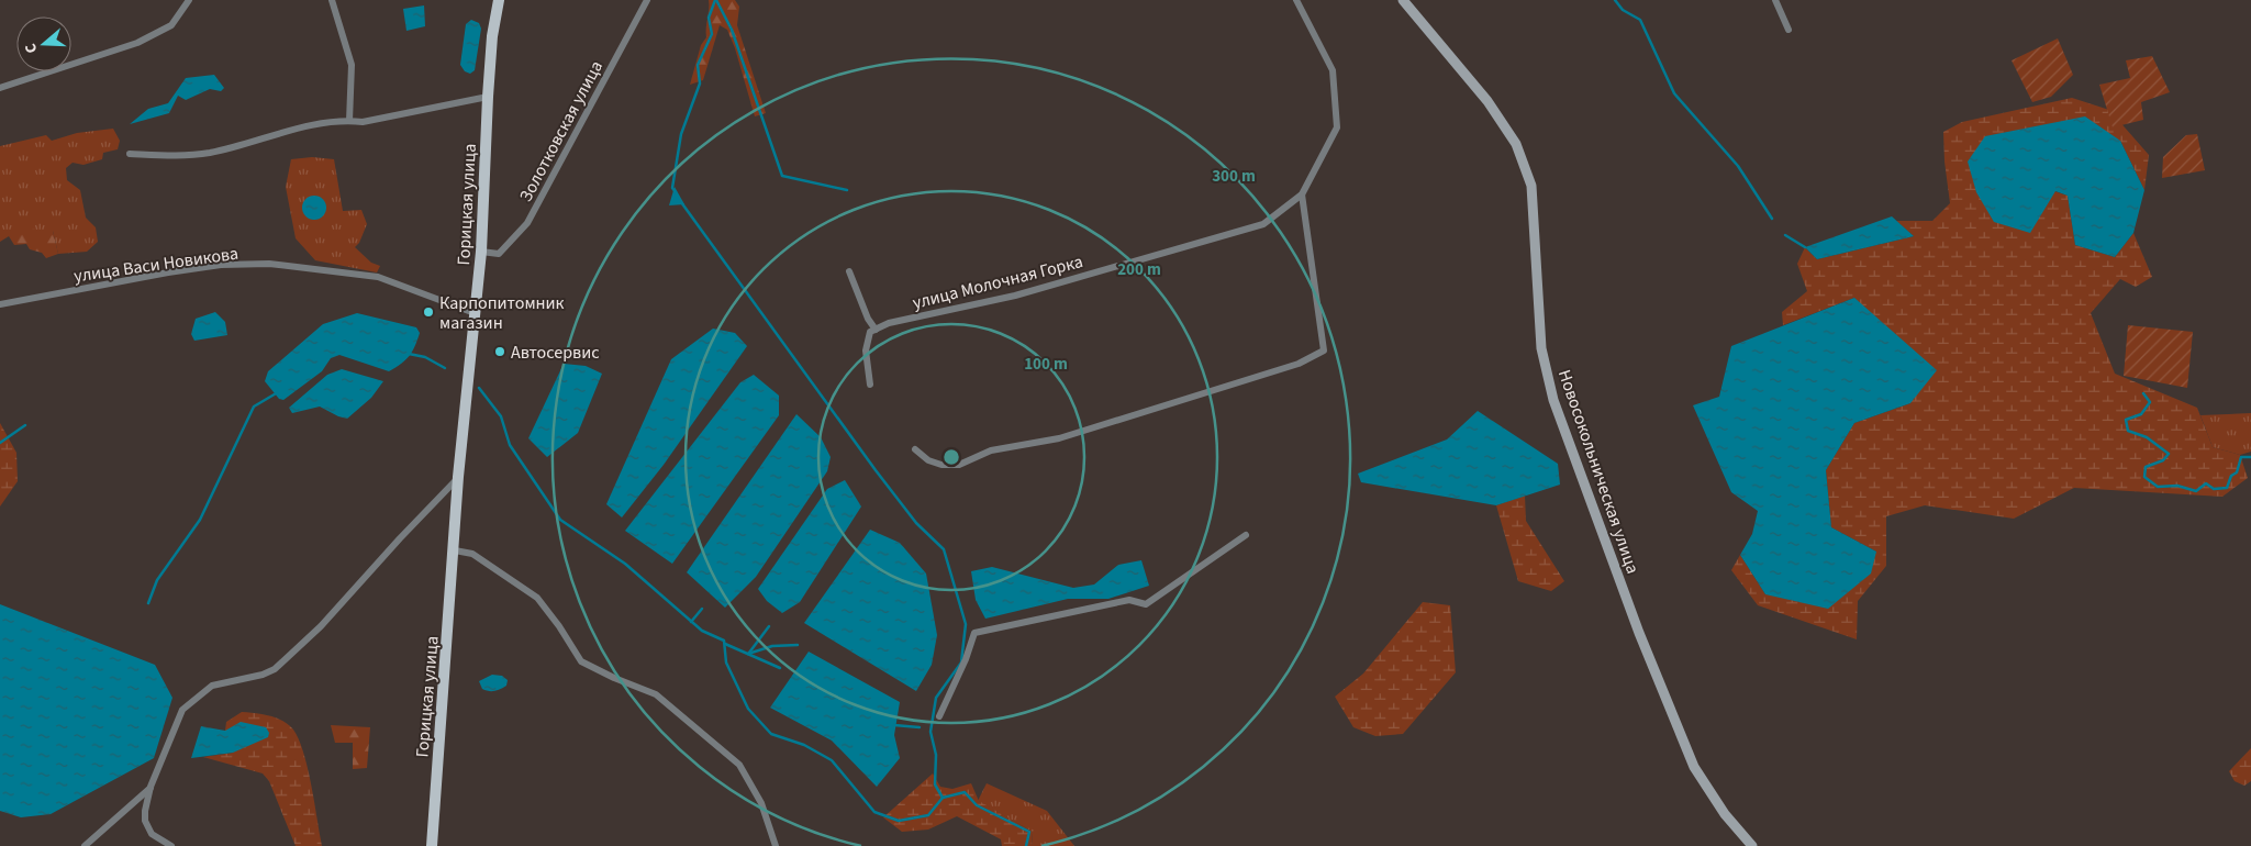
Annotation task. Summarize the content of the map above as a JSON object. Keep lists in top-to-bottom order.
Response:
{
  "streets": {
    "main road": ["Горицкая улица", "Новосокольническая улица"],
    "street": ["Золотковская улица", "улица Васи Новикова", "улица Молочная Горка"]
  },
  "crossings": [
    ["Золотковская улица", "Горицкая улица"],
    ["Горицкая улица", "улица Васи Новикова"]
  ],
  "places": ["Карпопитомник магазин", "Автосервис"],
  "north": "left",
  "rings": ["300 m", "200 m", "100 m"]
}
